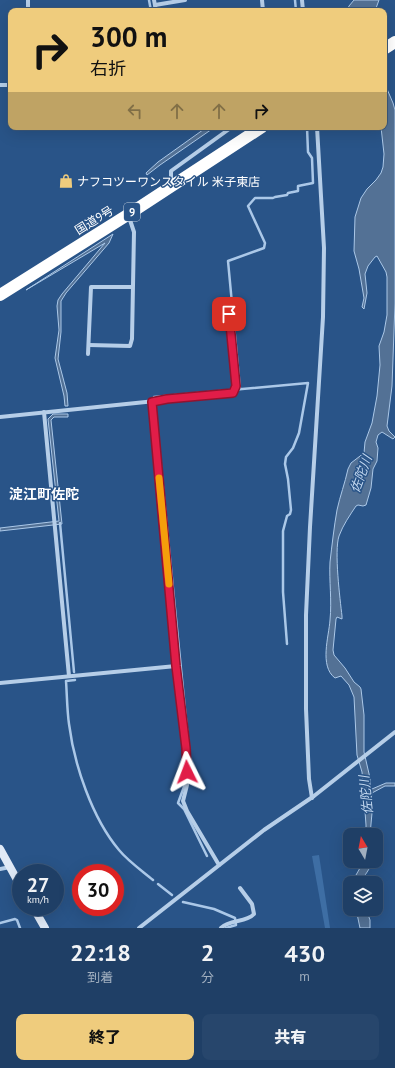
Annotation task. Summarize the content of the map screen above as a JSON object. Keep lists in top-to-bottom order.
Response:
{
  "streets": {
    "highway": ["9", "国道9号"]
  },
  "districts": ["淀江町佐陀"],
  "water": ["佐陀川"],
  "places": {
    "shop": ["ナフコツーワンスタイル 米子東店"]
  },
  "north": "top",
  "page": {
    "turn": ["300 m", "右折"],
    "speed": "27 km/h",
    "limit": "30",
    "eta": [
      "22:18",
      "到着",
      "2",
      "分",
      "430",
      "m"
    ],
    "buttons": ["終了", "共有"]
  }
}
